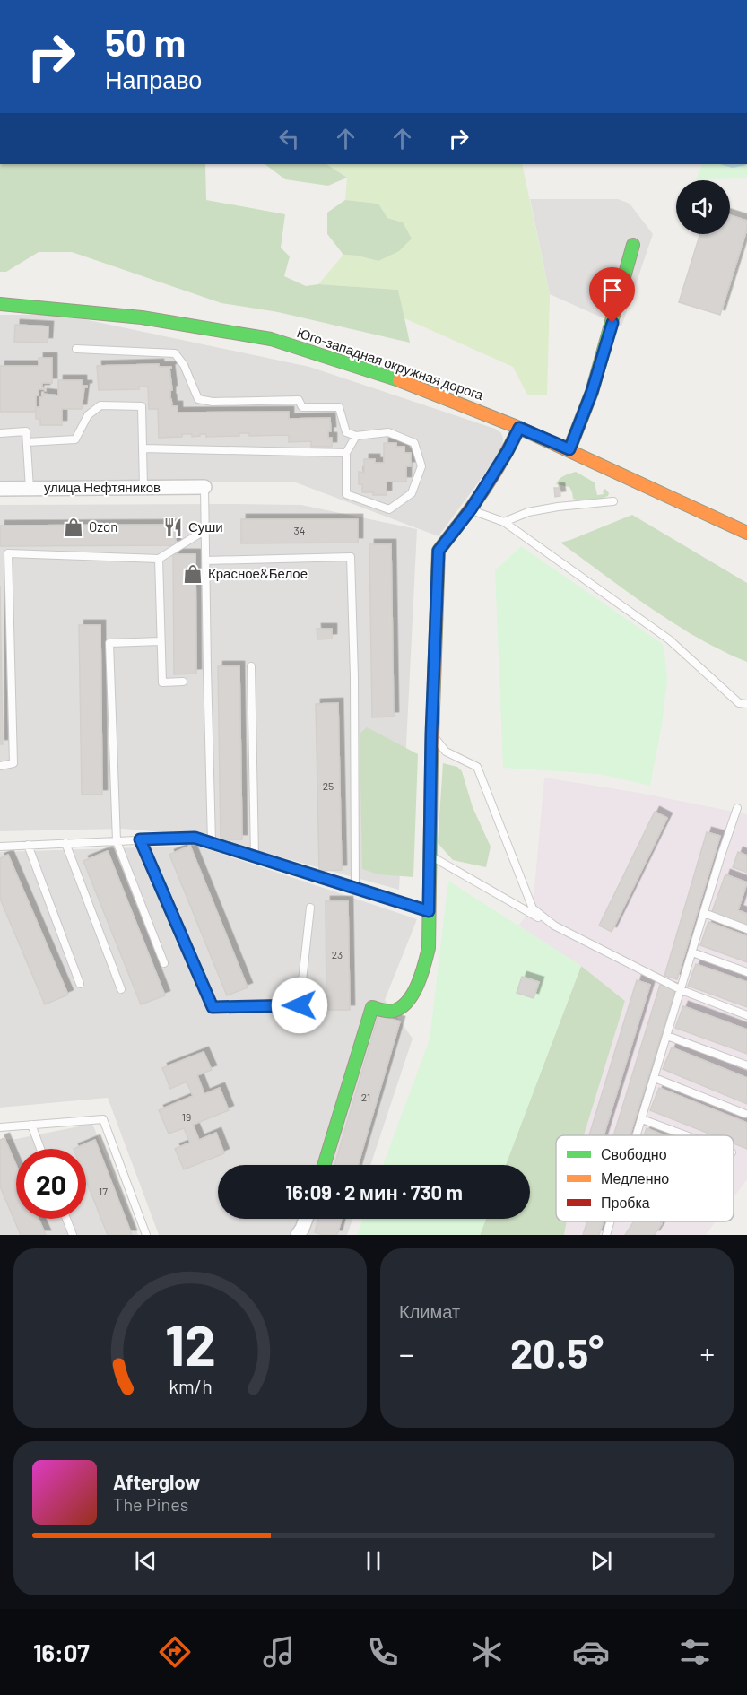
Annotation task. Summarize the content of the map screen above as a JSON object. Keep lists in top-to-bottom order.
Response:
{
  "streets": {
    "main road": ["Юго-западная окружная дорога"],
    "street": ["улица Нефтяников"]
  },
  "places": {
    "shop": ["Ozon", "Красное&Белое"],
    "restaurant": ["Суши"]
  },
  "house_numbers": [
    "34",
    "25",
    "23",
    "21",
    "19",
    "17"
  ],
  "legend": ["Свободно", "Медленно", "Пробка"],
  "page": {
    "turn": ["50 m", "Направо"],
    "limit": "20",
    "trip": "16:09 · 2 мин · 730 m",
    "tile": "Климат",
    "heat": ["−", "20.5°", "+"],
    "song": ["Afterglow", "The Pines"],
    "tabs": "16:07",
    "gauge": ["12", "km/h"]
  }
}
